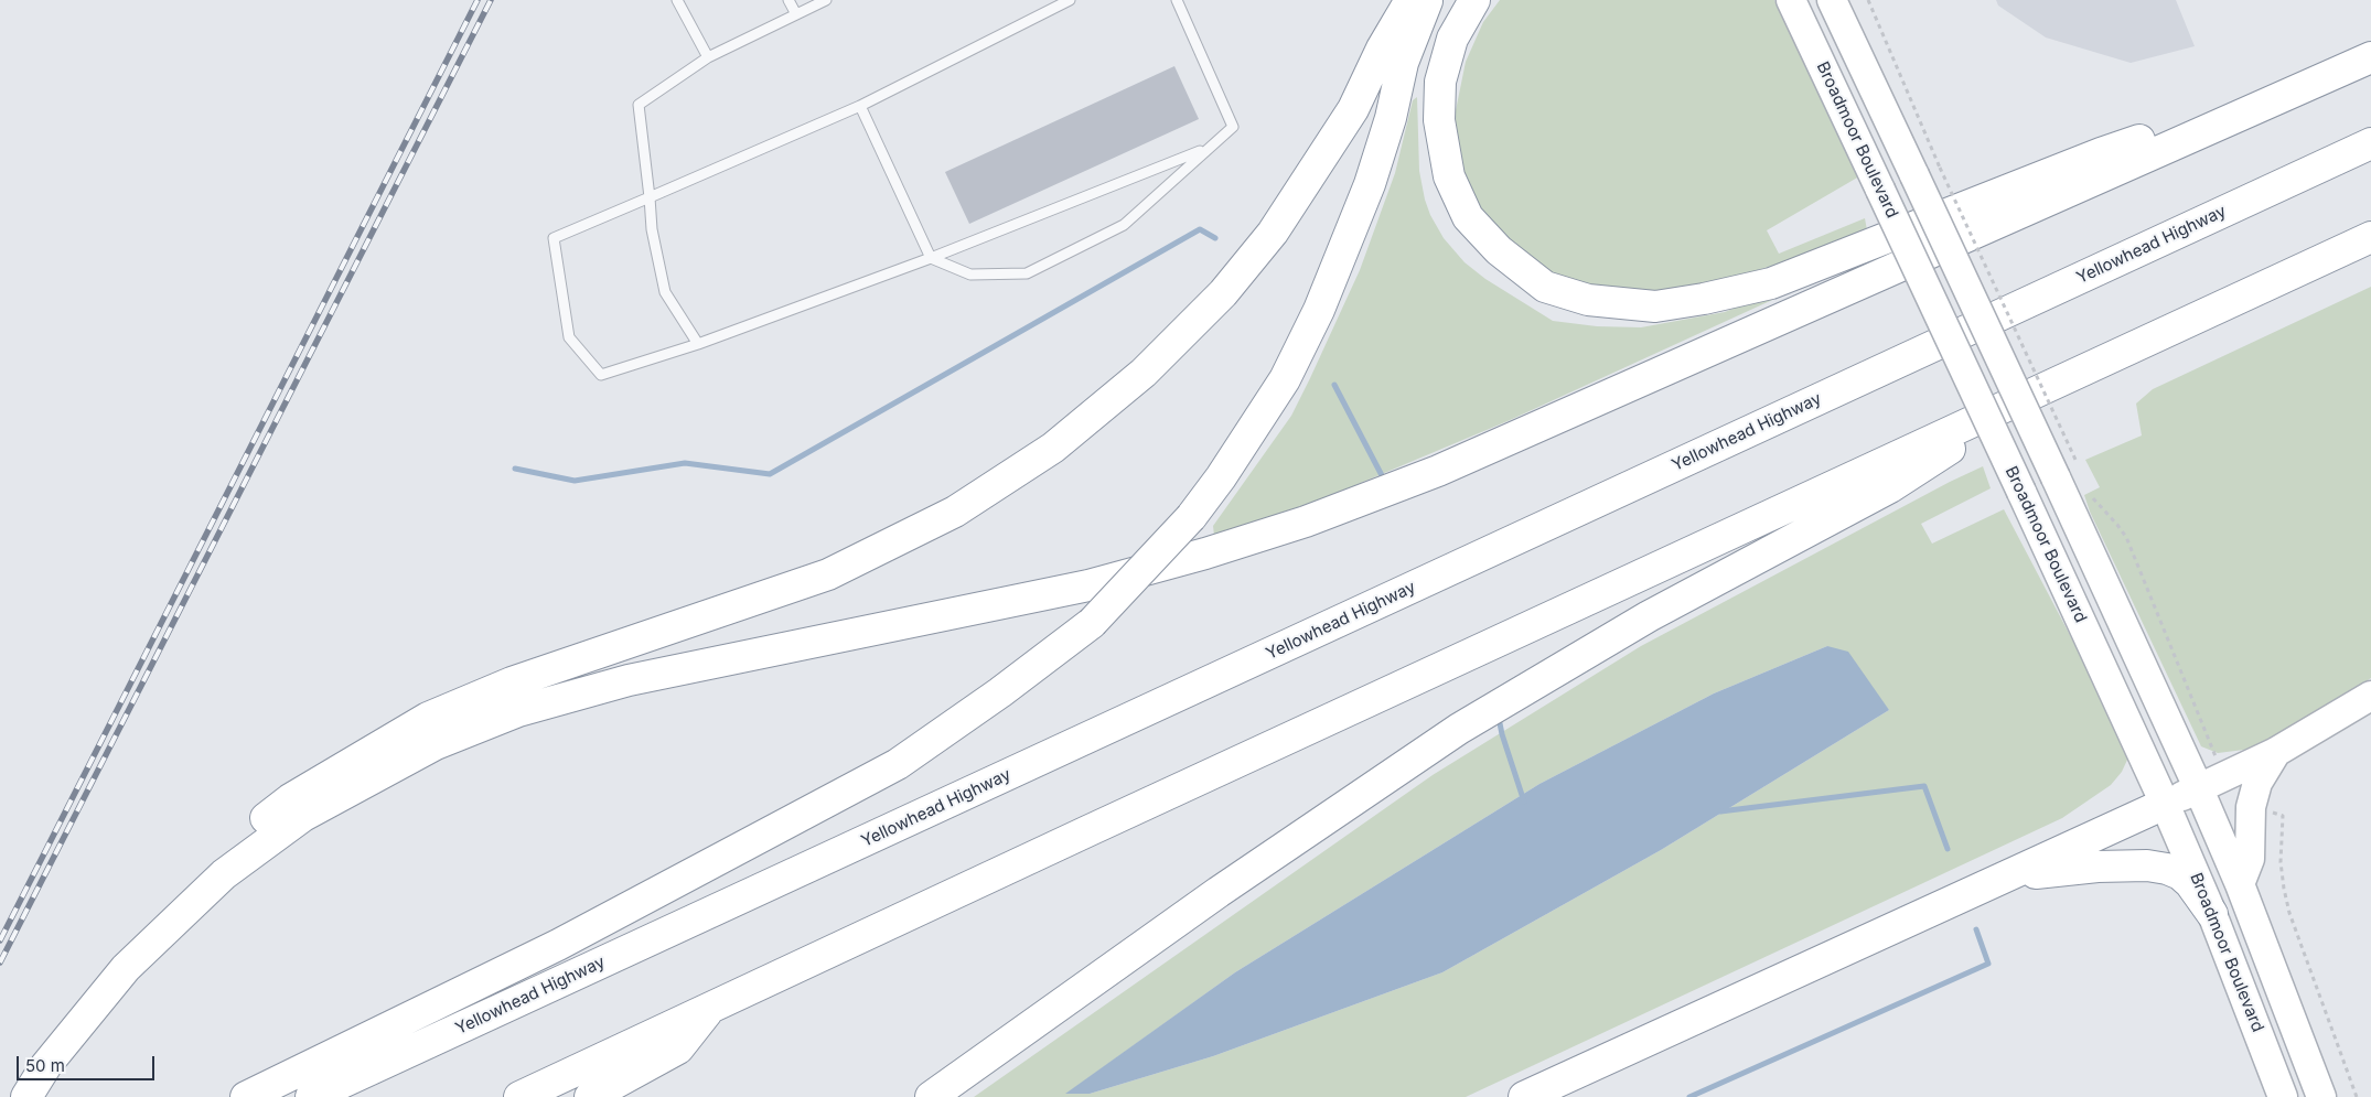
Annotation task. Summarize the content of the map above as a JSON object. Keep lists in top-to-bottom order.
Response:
{
  "streets": {
    "highway": ["Yellowhead Highway"],
    "main road": ["Broadmoor Boulevard"]
  },
  "scale_bar": "50 m"
}
